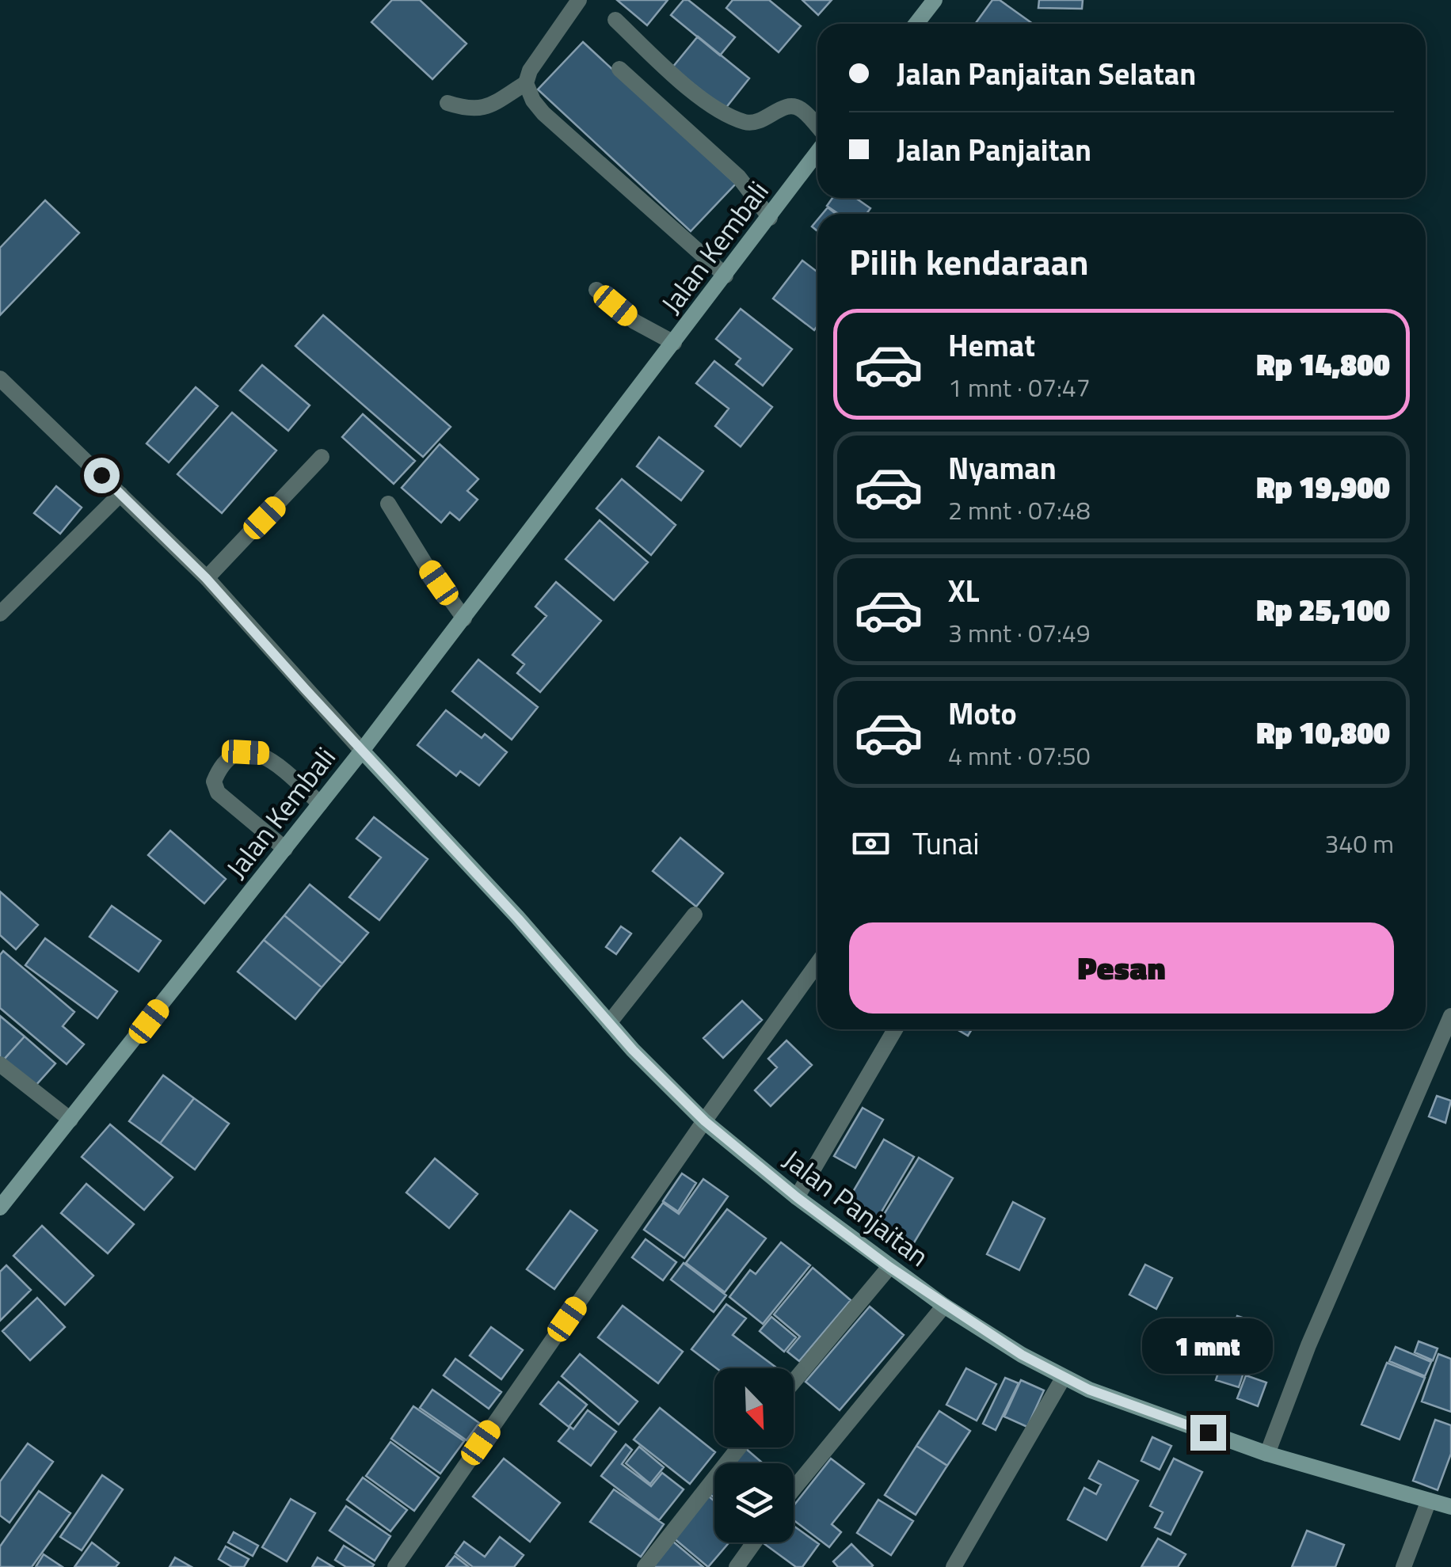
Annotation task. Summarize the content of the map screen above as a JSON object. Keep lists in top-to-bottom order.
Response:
{
  "streets": {
    "street": ["Jalan Kembali", "Jalan Panjaitan"]
  },
  "crossings": [
    ["Jalan Kembali", "Jalan Panjaitan"]
  ],
  "north": "bottom right",
  "page": {
    "banner": ["Jalan Panjaitan Selatan", "Jalan Panjaitan"],
    "heading": "Pilih kendaraan",
    "list": [
      {
        "name": "Hemat",
        "note": "1 mnt · 07:47",
        "value": "Rp 14,800"
      },
      {
        "name": "Nyaman",
        "note": "2 mnt · 07:48",
        "value": "Rp 19,900"
      },
      {
        "name": "XL",
        "note": "3 mnt · 07:49",
        "value": "Rp 25,100"
      },
      {
        "name": "Moto",
        "note": "4 mnt · 07:50",
        "value": "Rp 10,800"
      }
    ],
    "pay": ["Tunai", "340 m"],
    "buttons": "Pesan",
    "bubble": "1 mnt"
  }
}
